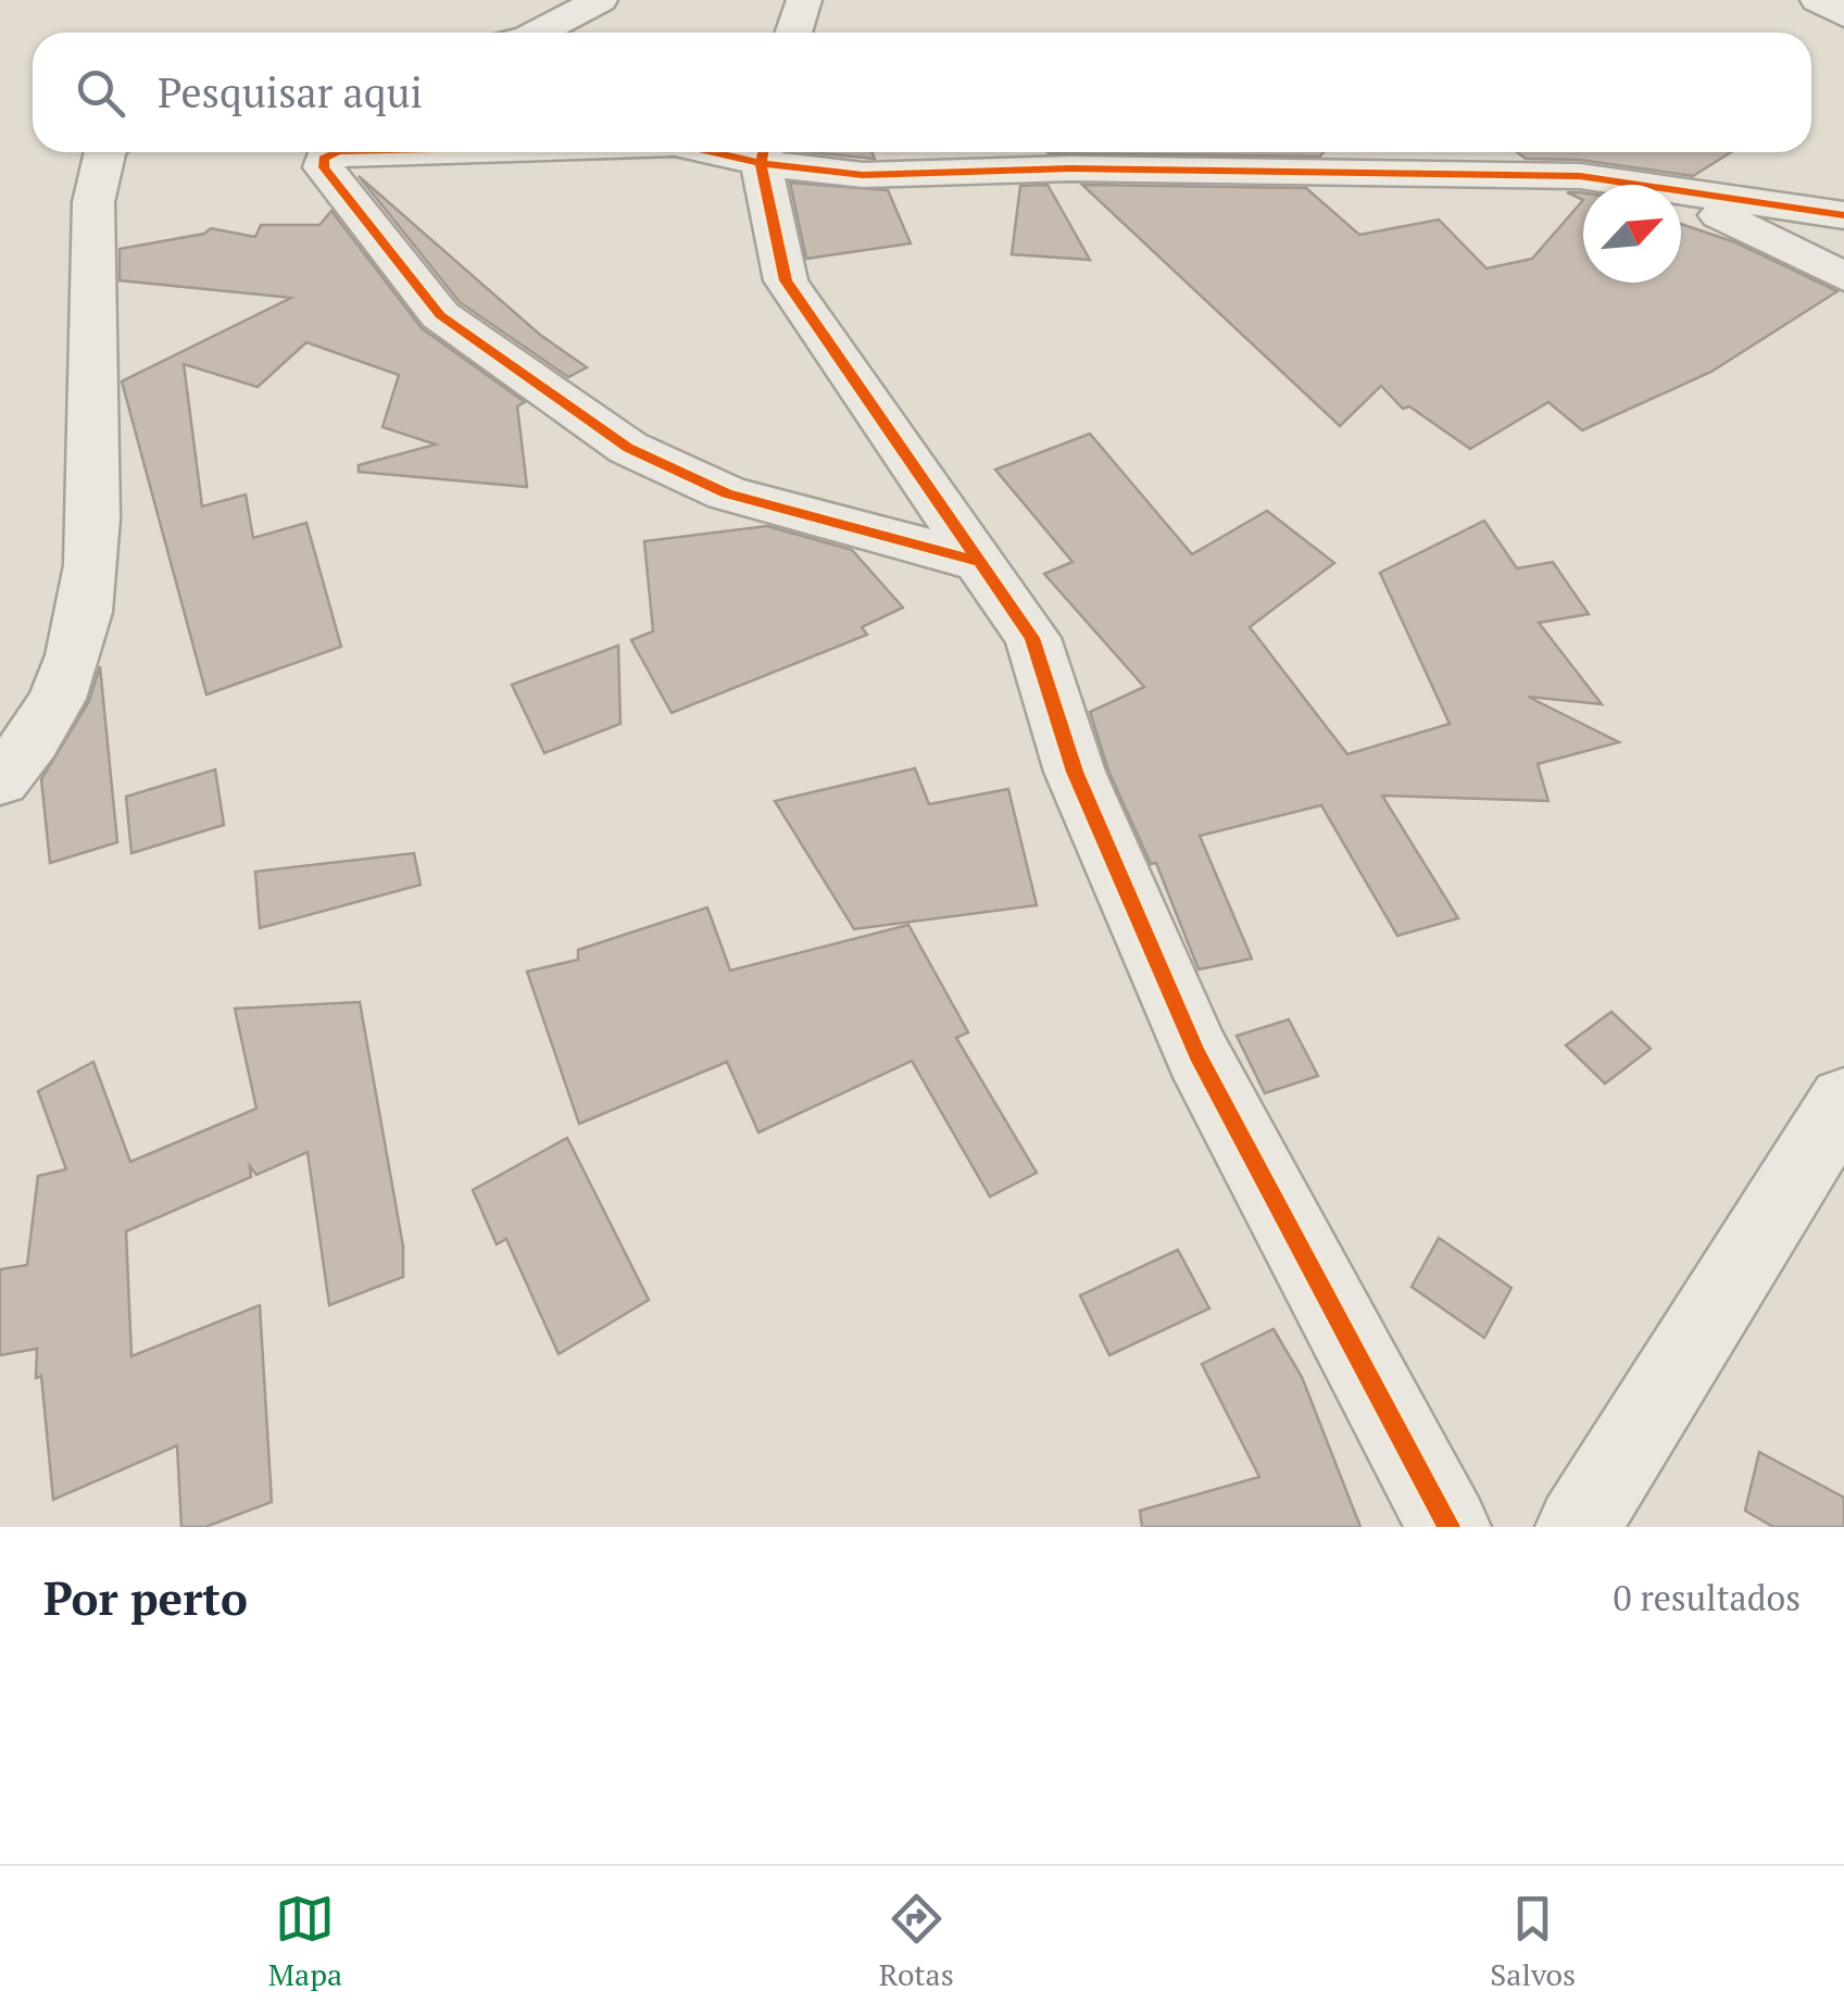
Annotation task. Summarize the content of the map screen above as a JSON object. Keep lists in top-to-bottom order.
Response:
{
  "north": "top right",
  "page": {
    "search": "Pesquisar aqui",
    "heading": ["Por perto", "0 resultados"],
    "nav": ["Mapa", "Rotas", "Salvos"]
  }
}
